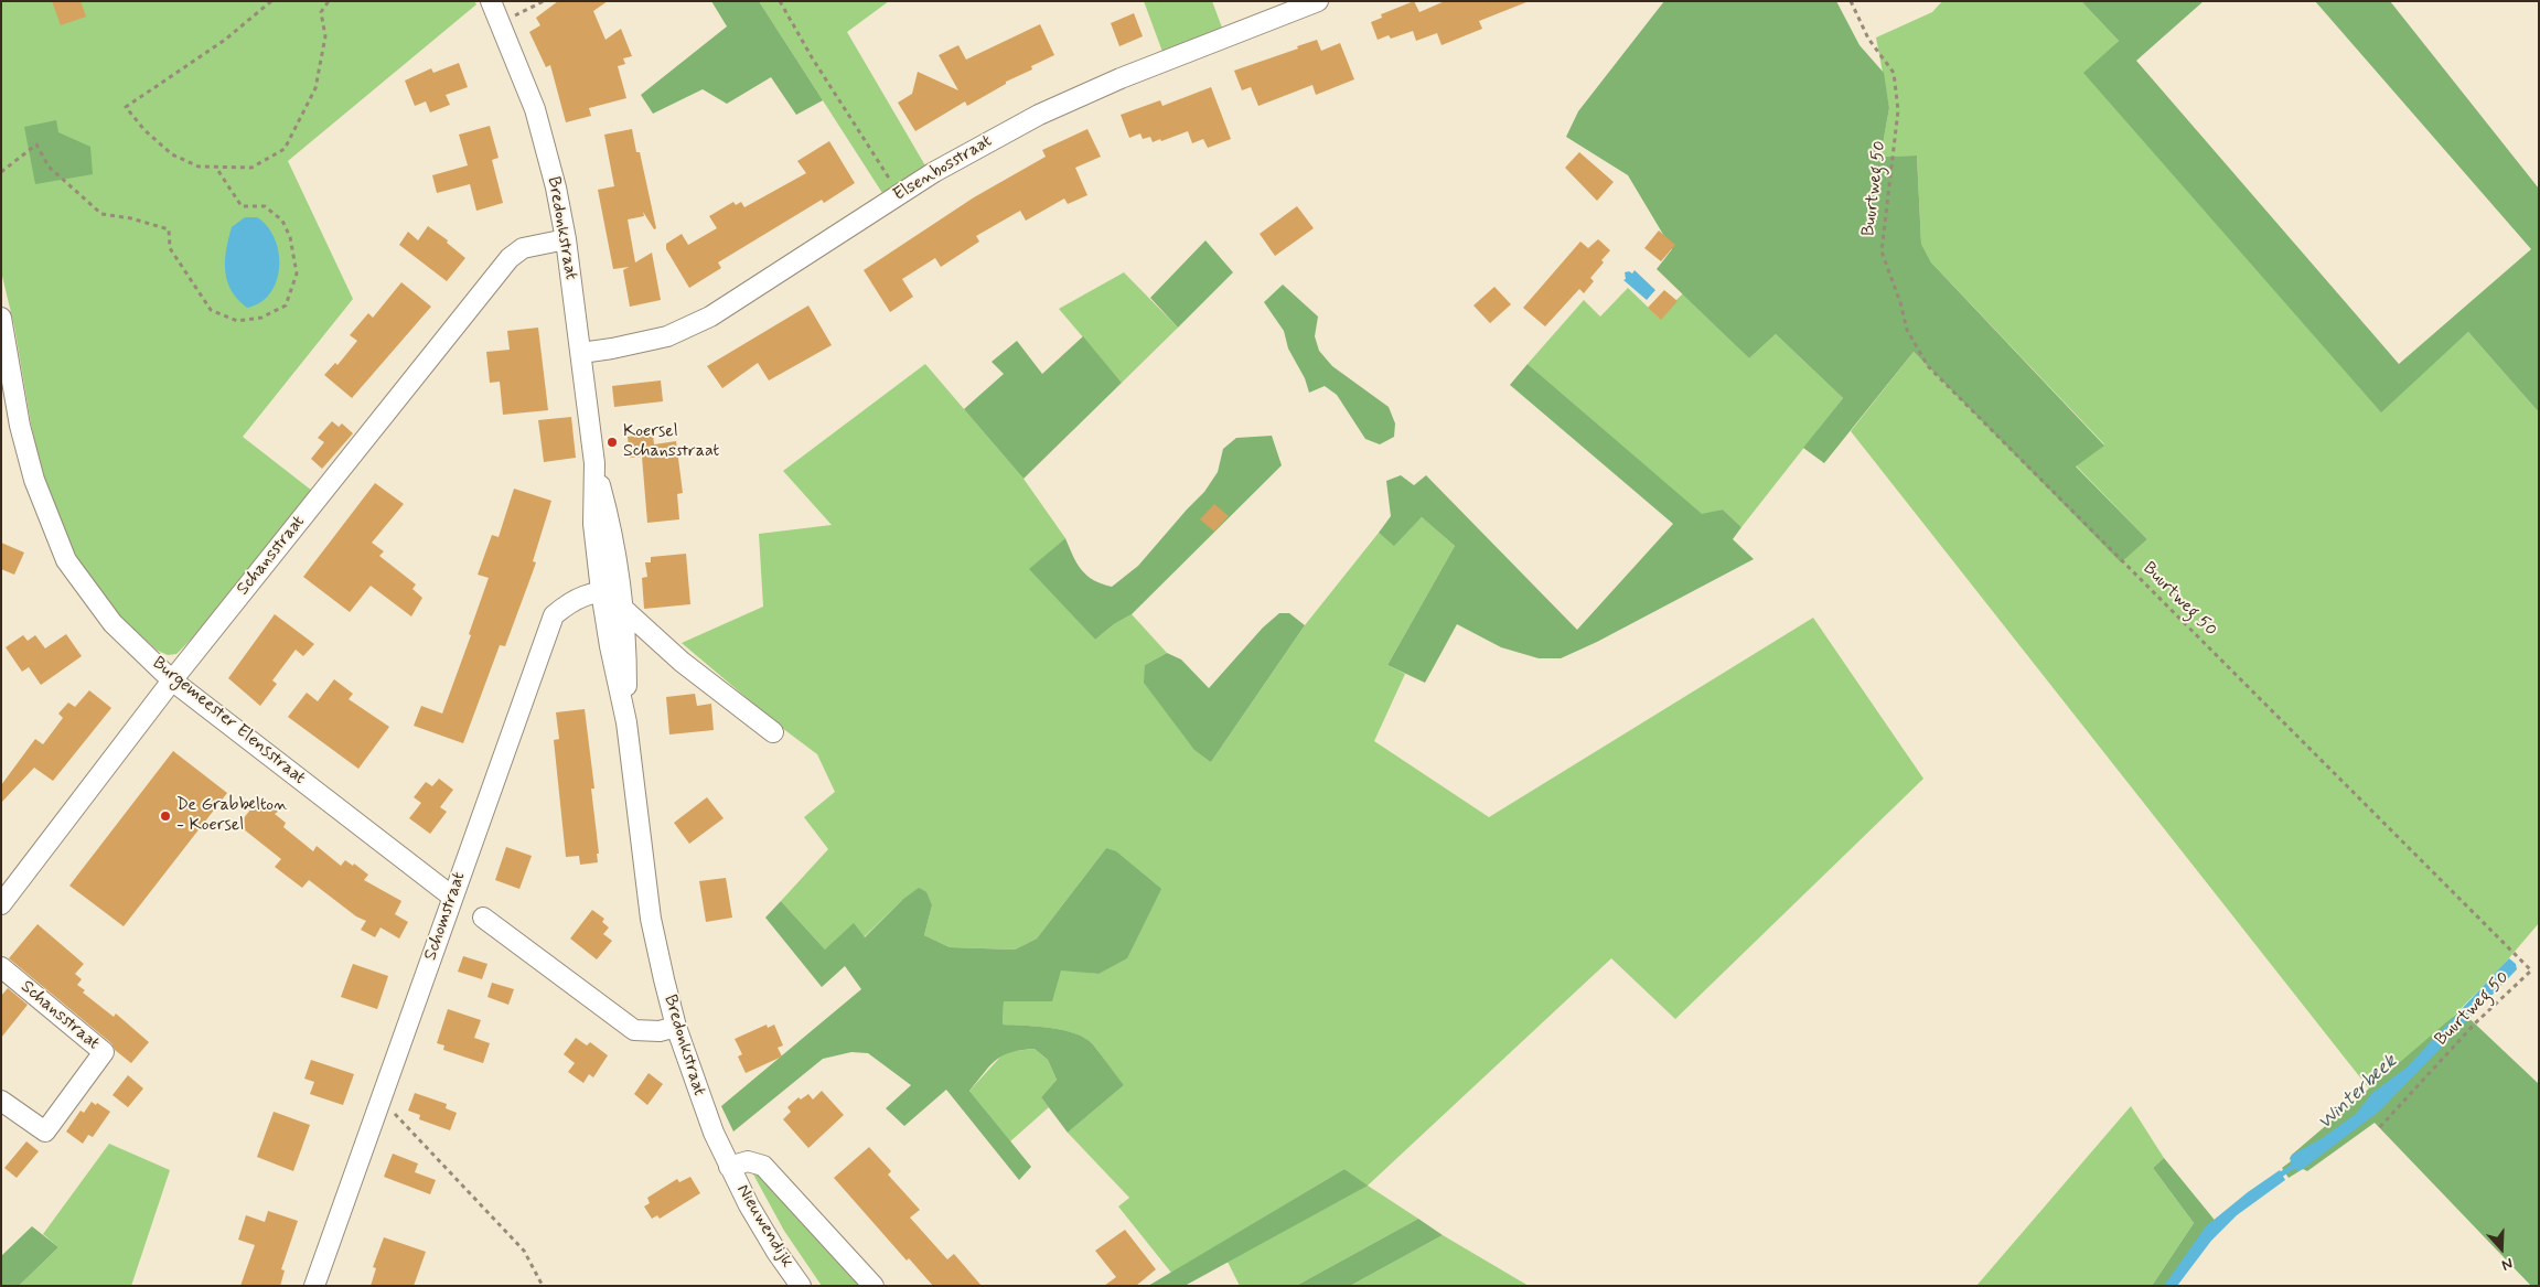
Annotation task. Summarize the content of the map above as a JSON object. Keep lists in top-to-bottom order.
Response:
{
  "streets": {
    "street": [
      "Elsenbosstraat",
      "Bredonkstraat",
      "Schansstraat",
      "Burgemeester Elensstraat",
      "Schomstraat",
      "Nieuwendijk"
    ],
    "path": ["Buurtweg 50"]
  },
  "crossings": [
    ["Elsenbosstraat", "Bredonkstraat"],
    ["Bredonkstraat", "Schansstraat"],
    ["Bredonkstraat", "Schomstraat"],
    ["Bredonkstraat", "Nieuwendijk"],
    ["Schansstraat", "Burgemeester Elensstraat"],
    ["Burgemeester Elensstraat", "Schomstraat"]
  ],
  "water": ["Winterbeek"],
  "places": ["Koersel Schansstraat", "De Grabbelton - Koersel"],
  "north": "bottom"
}
